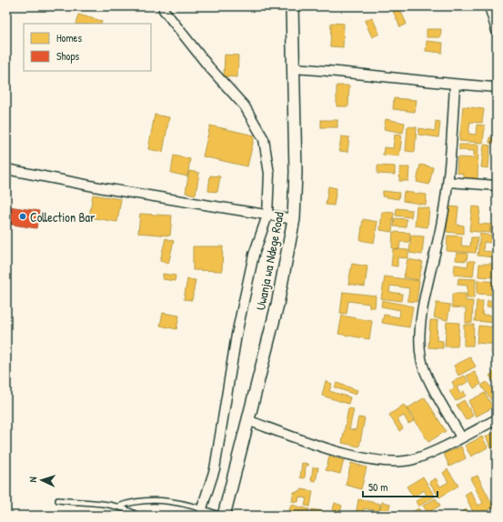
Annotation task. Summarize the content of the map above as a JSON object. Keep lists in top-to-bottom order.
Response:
{
  "streets": {
    "main road": ["Uwanja wa Ndege Road"]
  },
  "places": ["Collection Bar"],
  "legend": ["Homes", "Shops"],
  "scale_bar": "50 m",
  "north": "left"
}
